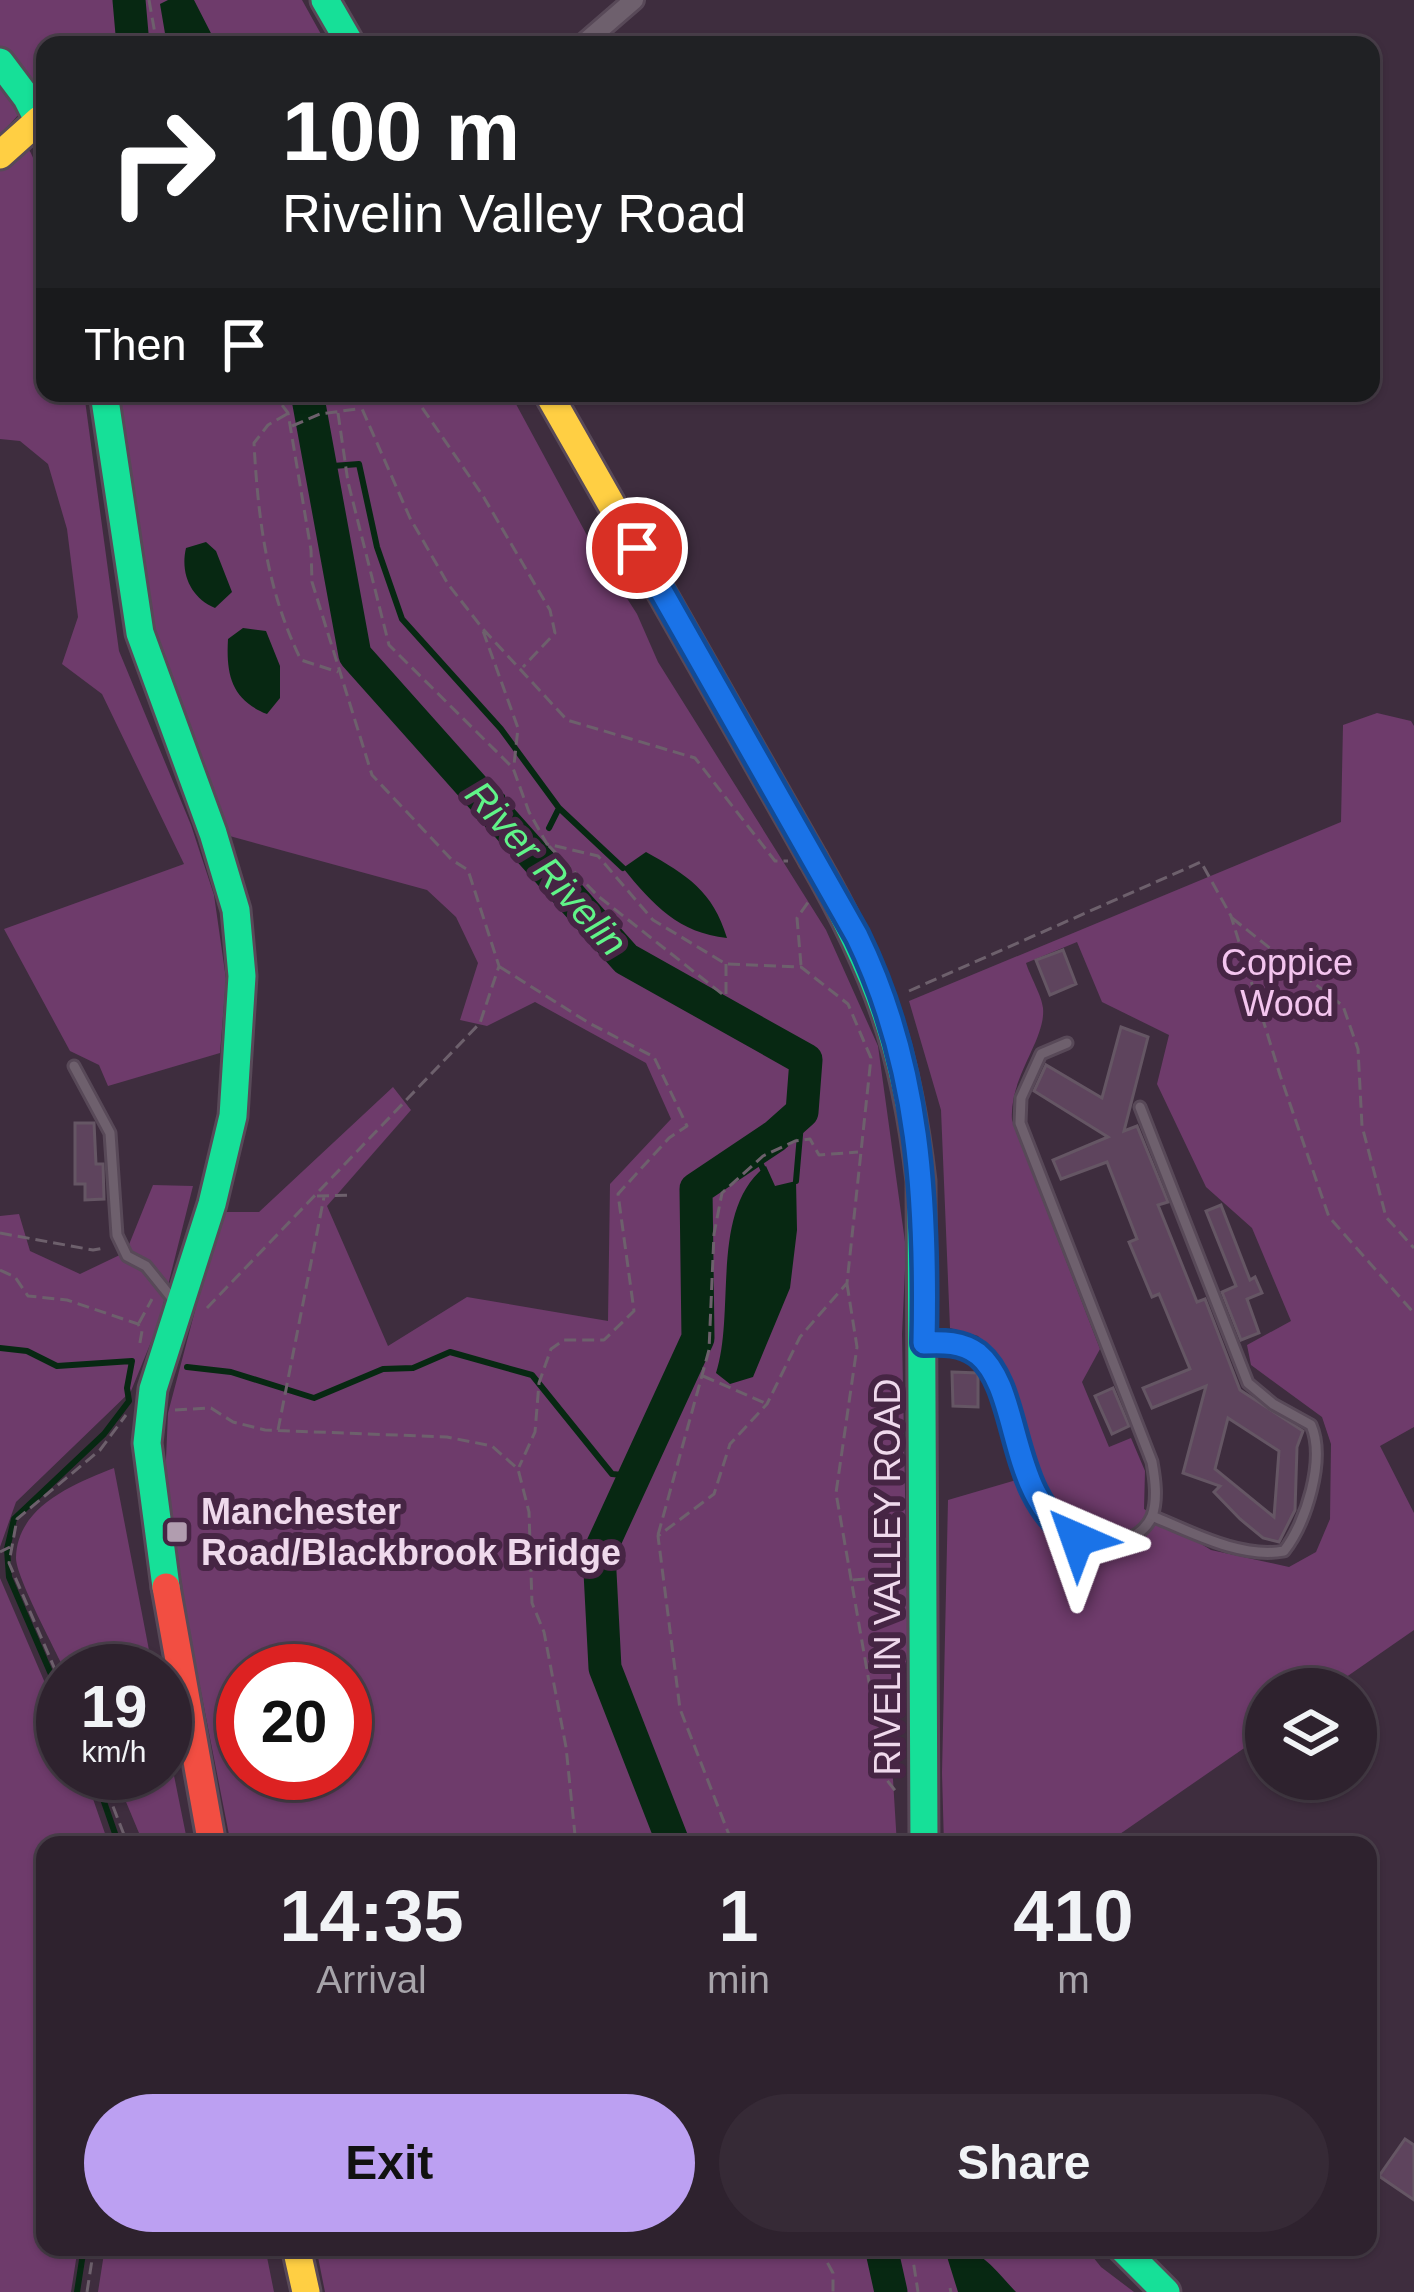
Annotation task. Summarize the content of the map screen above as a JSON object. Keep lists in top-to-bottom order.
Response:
{
  "streets": {
    "main road": ["RIVELIN VALLEY ROAD"]
  },
  "water": ["River Rivelin"],
  "parks": ["Coppice Wood"],
  "places": {
    "transit": ["Manchester Road/Blackbrook Bridge"]
  },
  "page": {
    "turn": ["100 m", "Rivelin Valley Road"],
    "then": "Then",
    "speed": "19 km/h",
    "limit": "20",
    "eta": [
      "14:35",
      "Arrival",
      "1",
      "min",
      "410",
      "m"
    ],
    "buttons": ["Exit", "Share"]
  }
}
